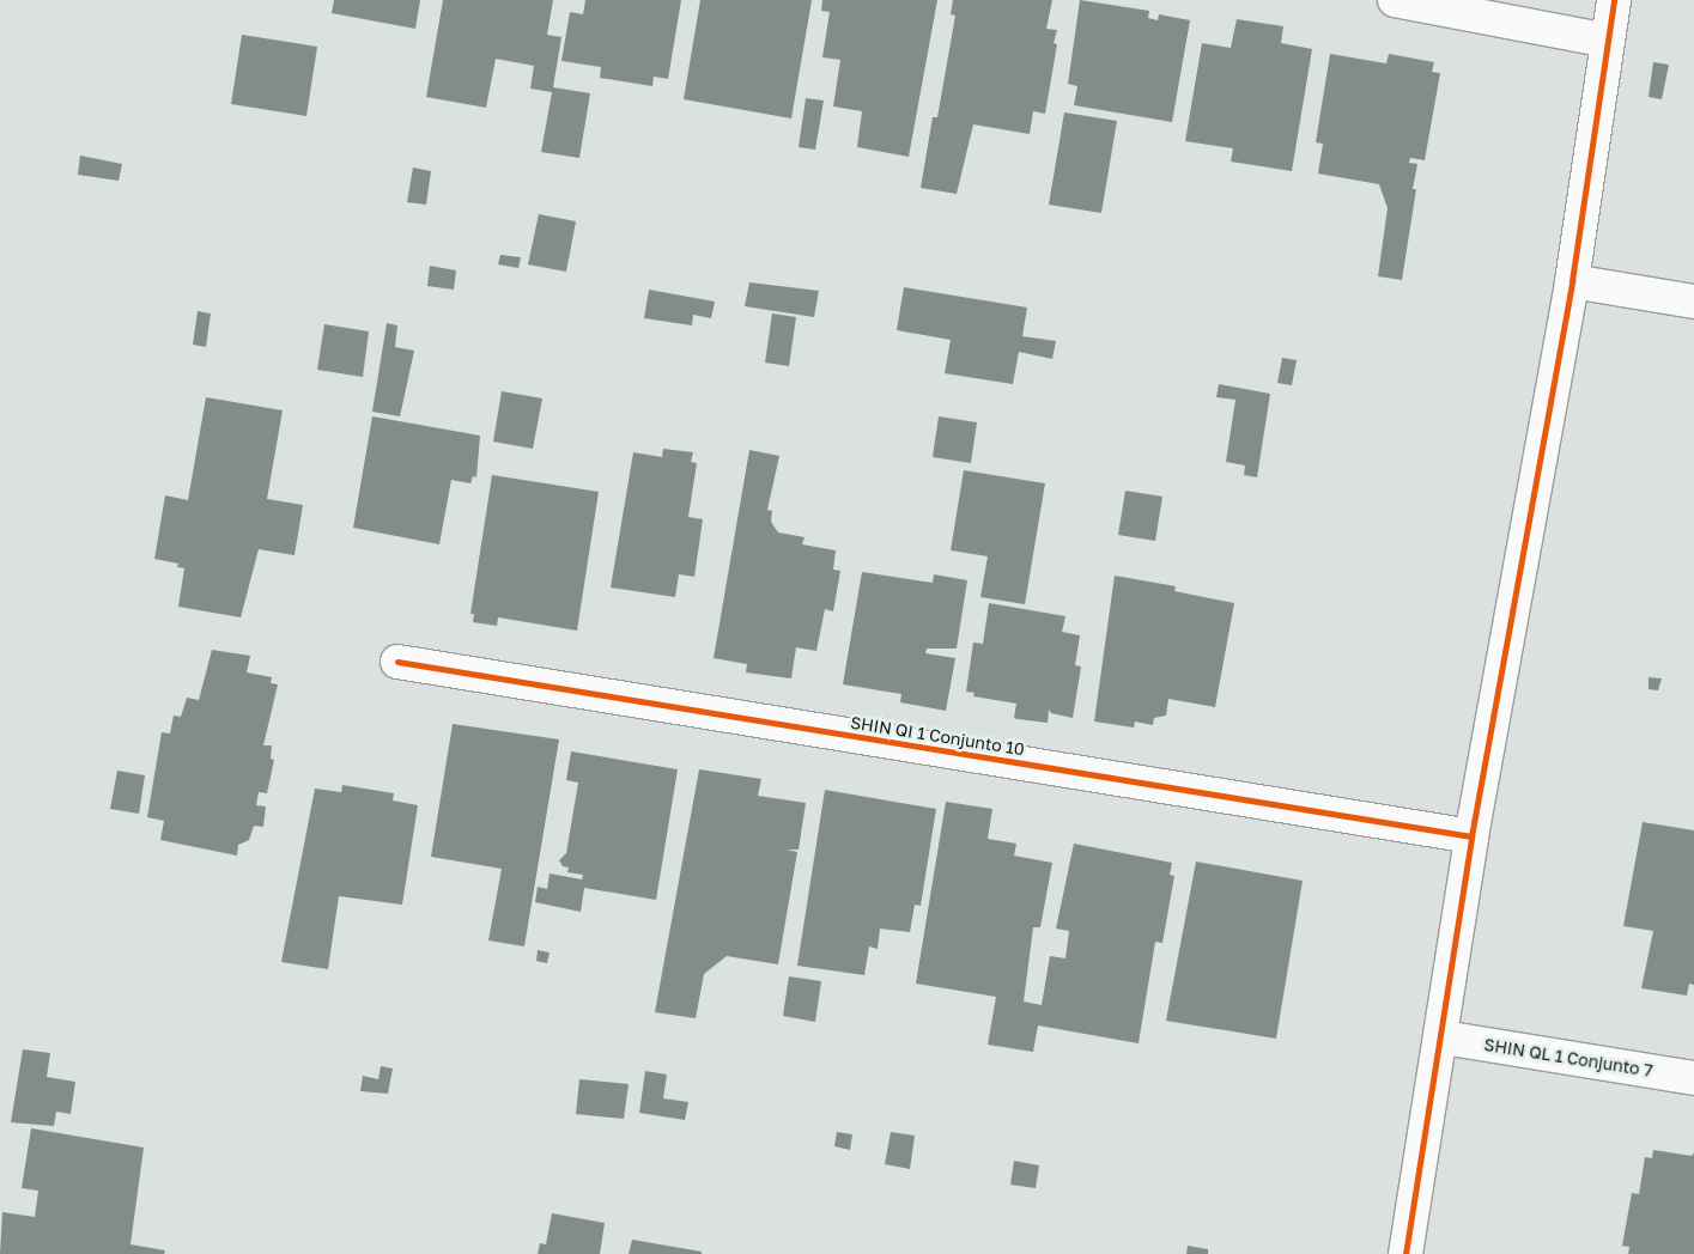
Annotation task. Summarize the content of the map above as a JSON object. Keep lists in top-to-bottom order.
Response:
{
  "streets": {
    "street": ["SHIN QI 1 Conjunto 10", "SHIN QL 1 Conjunto 7"]
  }
}
